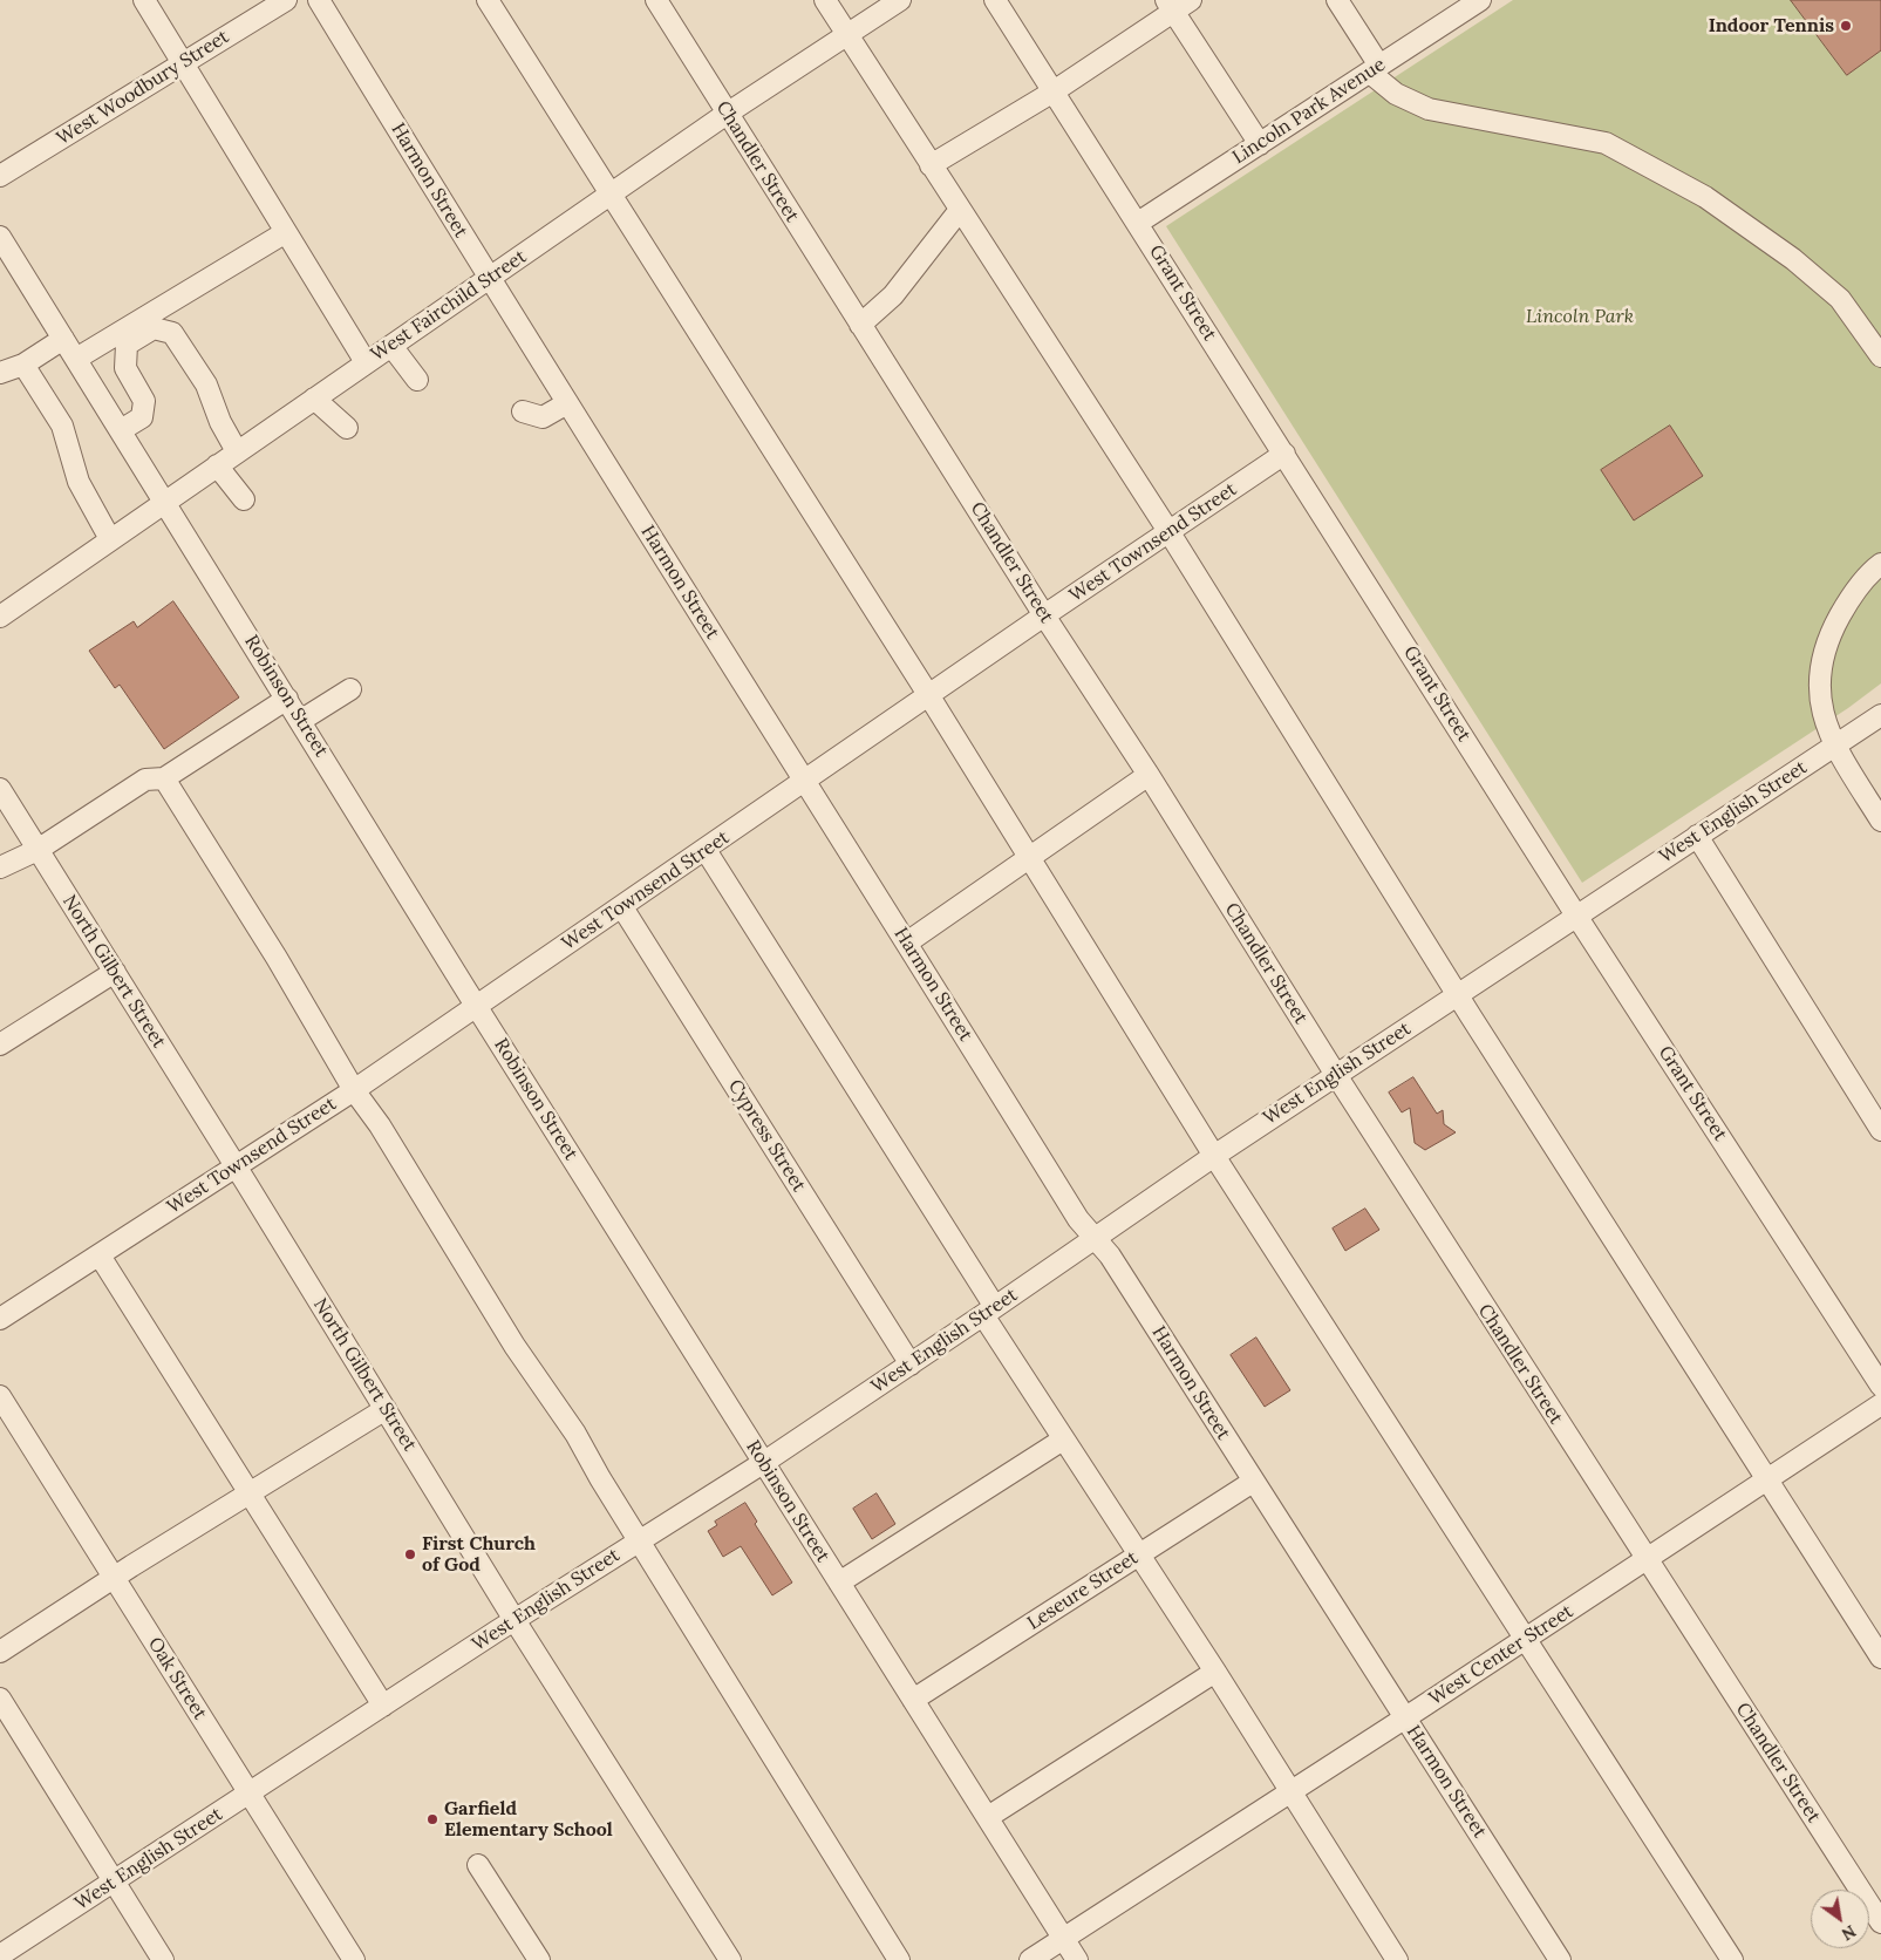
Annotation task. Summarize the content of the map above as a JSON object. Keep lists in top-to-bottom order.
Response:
{
  "streets": {
    "street": [
      "West Woodbury Street",
      "Lincoln Park Avenue",
      "Chandler Street",
      "Harmon Street",
      "Grant Street",
      "West Fairchild Street",
      "West Townsend Street",
      "Robinson Street",
      "West English Street",
      "North Gilbert Street",
      "Cypress Street",
      "Leseure Street",
      "West Center Street",
      "Oak Street"
    ]
  },
  "crossings": [
    ["Lincoln Park Avenue", "Grant Street"],
    ["Chandler Street", "West Fairchild Street"],
    ["Chandler Street", "West Townsend Street"],
    ["Chandler Street", "West English Street"],
    ["Chandler Street", "West Center Street"],
    ["Harmon Street", "West Fairchild Street"],
    ["Harmon Street", "West Townsend Street"],
    ["Harmon Street", "West English Street"],
    ["Harmon Street", "Leseure Street"],
    ["Harmon Street", "West Center Street"],
    ["Grant Street", "West Townsend Street"],
    ["Grant Street", "West English Street"],
    ["West Fairchild Street", "Robinson Street"],
    ["West Townsend Street", "Robinson Street"],
    ["West Townsend Street", "North Gilbert Street"],
    ["West Townsend Street", "Cypress Street"],
    ["Robinson Street", "West English Street"],
    ["Robinson Street", "Leseure Street"],
    ["Robinson Street", "West Center Street"],
    ["West English Street", "North Gilbert Street"],
    ["West English Street", "Cypress Street"],
    ["West English Street", "Oak Street"]
  ],
  "parks": ["Lincoln Park"],
  "places": ["Indoor Tennis", "First Church of God", "Garfield Elementary School"],
  "north": "bottom right"
}
